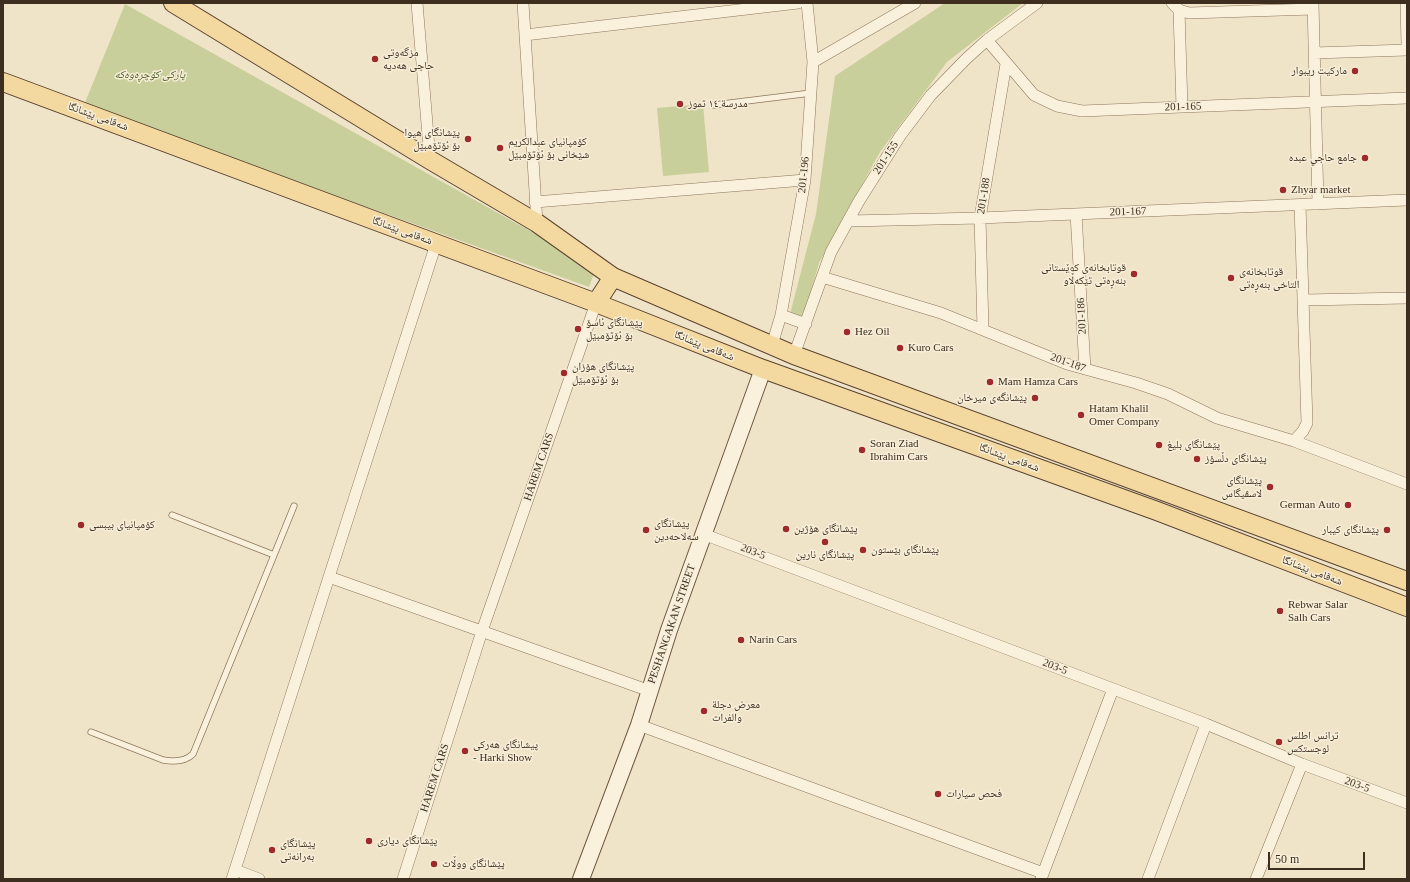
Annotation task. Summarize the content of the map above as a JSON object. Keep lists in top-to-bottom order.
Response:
{
  "streets": {
    "main road": ["شەقامی پێشانگا"],
    "street": [
      "201-165",
      "201-155",
      "201-196",
      "201-188",
      "201-167",
      "201-186",
      "201-187",
      "HAREM CARS",
      "203-5",
      "PESHANGAKAN STREET"
    ]
  },
  "crossings": [
    ["201-165", "201-155"],
    ["201-165", "201-188"],
    ["شەقامی پێشانگا", "201-155"],
    ["شەقامی پێشانگا", "201-196"],
    ["شەقامی پێشانگا", "HAREM CARS"],
    ["شەقامی پێشانگا", "PESHANGAKAN STREET"],
    ["201-155", "201-167"],
    ["201-155", "201-187"],
    ["201-188", "201-167"],
    ["201-188", "201-187"],
    ["201-167", "201-186"],
    ["201-186", "201-187"],
    ["203-5", "PESHANGAKAN STREET"]
  ],
  "parks": ["پارکی کۆچڕەوەکە"],
  "places": [
    "مزگەوتی حاجی هەدیە",
    "ماركيت ريبوار",
    "مدرسة ١٤ تموز",
    "پێشانگای هیوا بۆ ئۆتۆمبێل",
    "کۆمپانیای عبدالكريم شێخانی بۆ ئۆتۆمبێل",
    "جامع حاجي عبده",
    "Zhyar market",
    "قوتابخانەی کوێستانی بنەڕەتی تێکەڵاو",
    "قوتابخانەی التاخی بنەڕەتی",
    "پێشانگای ئاسۆ بۆ ئۆتۆمبێل",
    "Hez Oil",
    "Kuro Cars",
    "پێشانگای هۆزان بۆ ئۆتۆمبێل",
    "Mam Hamza Cars",
    "پێشانگەی میرخان",
    "Hatam Khalil Omer Company",
    "پێشانگای بلیغ",
    "Soran Ziad Ibrahim Cars",
    "پێشانگای دڵسۆز",
    "پێشانگای لاسڤیگاس",
    "German Auto",
    "كۆمپانیای بیبسی",
    "پێشانگای هۆژین",
    "پێشانگای سەلاحەدین",
    "پێشانگای کیبار",
    "پێشانگای نارین",
    "پێشانگای بێستون",
    "Rebwar Salar Salh Cars",
    "Narin Cars",
    "معرض دجلة والفرات",
    "ترانس اطلس لوجستكس",
    "پیشانگای هەرکی - Harki Show",
    "فحص سيارات",
    "پێشانگای دیاری",
    "پێشانگای بەرانەتی",
    "پێشانگای ووڵات"
  ],
  "scale_bar": "50 m"
}
